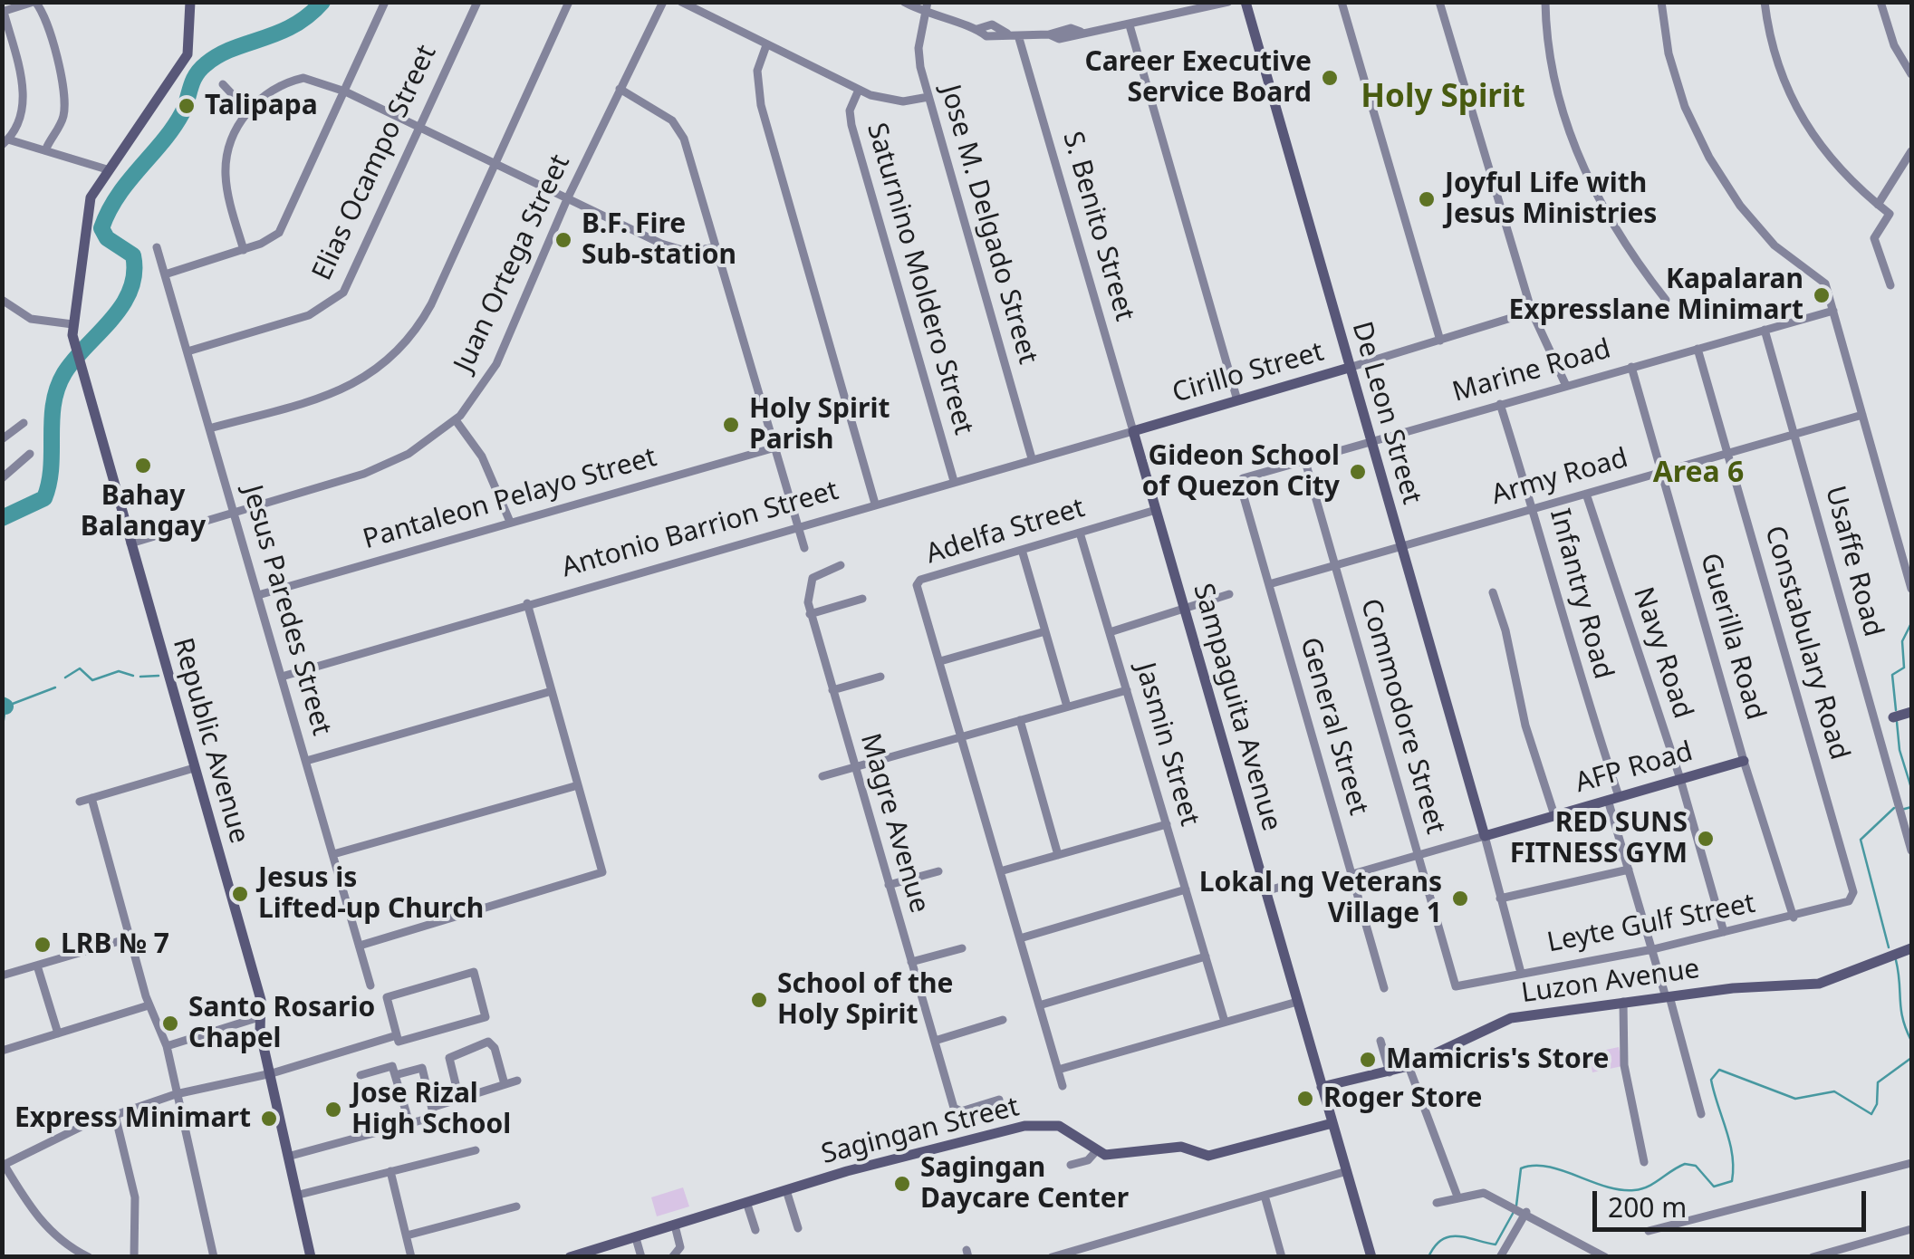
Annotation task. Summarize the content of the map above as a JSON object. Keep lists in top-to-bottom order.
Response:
{
  "streets": {
    "main road": [
      "Cirillo Street",
      "De Leon Street",
      "Sampaguita Avenue",
      "Republic Avenue",
      "AFP Road",
      "Luzon Avenue",
      "Sagingan Street"
    ],
    "street": [
      "Elias Ocampo Street",
      "Jose M. Delgado Street",
      "S. Benito Street",
      "Juan Ortega Street",
      "Saturnino Moldero Street",
      "Marine Road",
      "Army Road",
      "Pantaleon Pelayo Street",
      "Antonio Barrion Street",
      "Adelfa Street",
      "Usaffe Road",
      "Infantry Road",
      "Jesus Paredes Street",
      "Guerilla Road",
      "Constabulary Road",
      "Navy Road",
      "Commodore Street",
      "General Street",
      "Jasmin Street",
      "Magre Avenue",
      "Leyte Gulf Street"
    ]
  },
  "crossings": [
    ["Elias Ocampo Street", "Jesus Paredes Street"],
    ["Jose M. Delgado Street", "Antonio Barrion Street"],
    ["S. Benito Street", "Cirillo Street"],
    ["S. Benito Street", "Antonio Barrion Street"],
    ["S. Benito Street", "Sampaguita Avenue"],
    ["Juan Ortega Street", "Jesus Paredes Street"],
    ["Juan Ortega Street", "Republic Avenue"],
    ["Saturnino Moldero Street", "Antonio Barrion Street"],
    ["Marine Road", "De Leon Street"],
    ["Marine Road", "Usaffe Road"],
    ["Marine Road", "Infantry Road"],
    ["Marine Road", "Guerilla Road"],
    ["Marine Road", "Constabulary Road"],
    ["Marine Road", "Commodore Street"],
    ["Marine Road", "General Street"],
    ["Cirillo Street", "De Leon Street"],
    ["Cirillo Street", "Antonio Barrion Street"],
    ["Cirillo Street", "Sampaguita Avenue"],
    ["De Leon Street", "Army Road"],
    ["De Leon Street", "AFP Road"],
    ["Army Road", "Usaffe Road"],
    ["Army Road", "Infantry Road"],
    ["Army Road", "Guerilla Road"],
    ["Army Road", "Constabulary Road"],
    ["Army Road", "Navy Road"],
    ["Army Road", "Commodore Street"],
    ["Army Road", "General Street"],
    ["Pantaleon Pelayo Street", "Jesus Paredes Street"],
    ["Antonio Barrion Street", "Jesus Paredes Street"],
    ["Antonio Barrion Street", "Sampaguita Avenue"],
    ["Adelfa Street", "Sampaguita Avenue"],
    ["Adelfa Street", "Jasmin Street"],
    ["Infantry Road", "AFP Road"],
    ["Infantry Road", "Leyte Gulf Street"],
    ["Infantry Road", "Luzon Avenue"],
    ["Guerilla Road", "AFP Road"],
    ["Guerilla Road", "Leyte Gulf Street"],
    ["Constabulary Road", "Leyte Gulf Street"],
    ["Navy Road", "AFP Road"],
    ["Navy Road", "Leyte Gulf Street"],
    ["Sampaguita Avenue", "Luzon Avenue"],
    ["Commodore Street", "Leyte Gulf Street"]
  ],
  "districts": ["Holy Spirit", "Area 6"],
  "places": [
    "Career Executive Service Board",
    "Talipapa",
    "Joyful Life with Jesus Ministries",
    "B.F. Fire Sub-station",
    "Kapalaran Expresslane Minimart",
    "Holy Spirit Parish",
    "Bahay Balangay",
    "Gideon School of Quezon City",
    "RED SUNS FITNESS GYM",
    "Jesus is Lifted-up Church",
    "Lokal ng Veterans Village 1",
    "LRB № 7",
    "School of the Holy Spirit",
    "Santo Rosario Chapel",
    "Mamicris's Store",
    "Roger Store",
    "Jose Rizal High School",
    "Express Minimart",
    "Sagingan Daycare Center"
  ],
  "scale_bar": "200 m"
}
